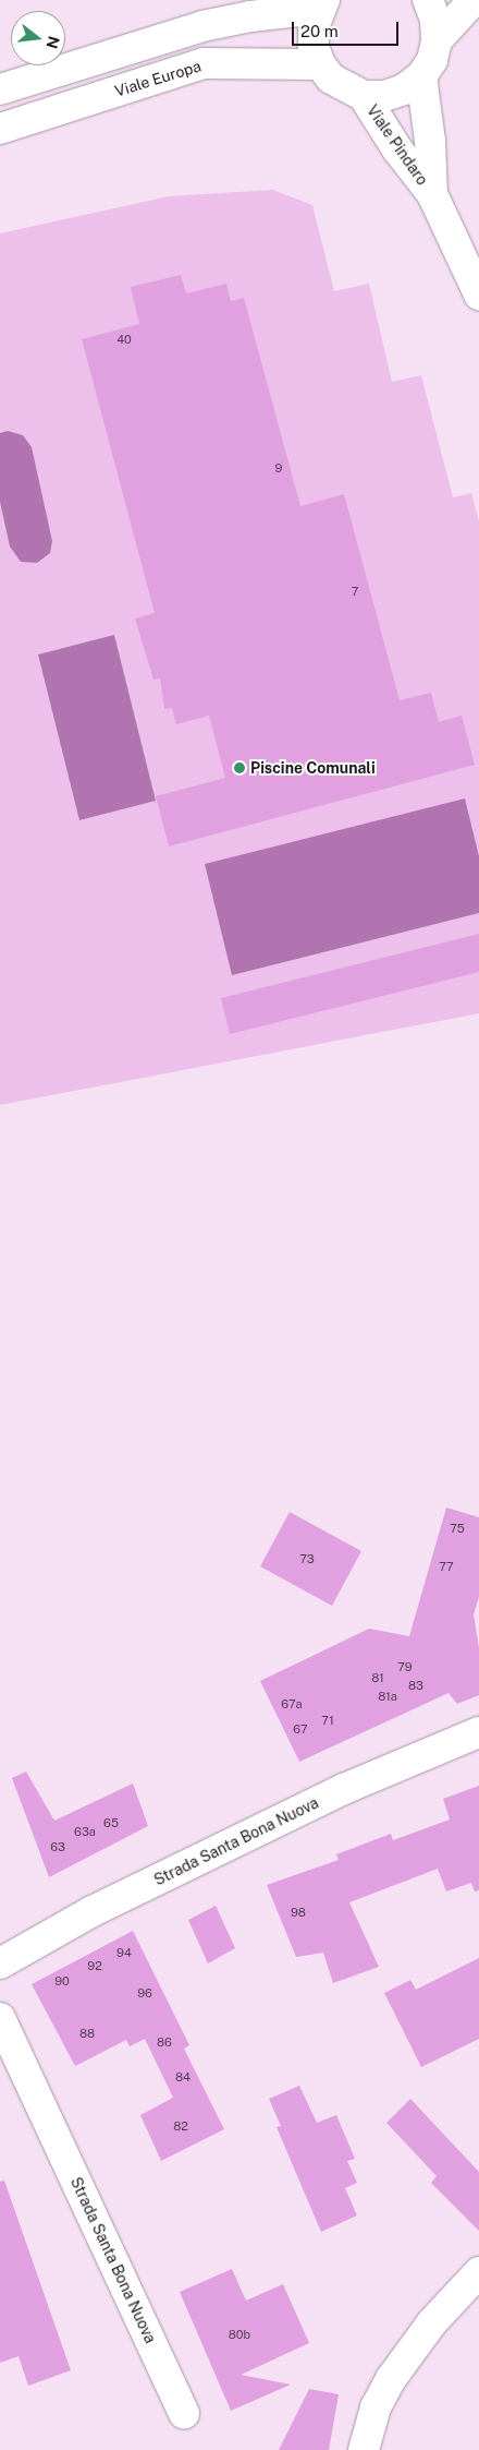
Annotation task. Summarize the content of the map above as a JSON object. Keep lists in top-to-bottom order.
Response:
{
  "streets": {
    "street": ["Viale Europa", "Viale Pindaro", "Strada Santa Bona Nuova"]
  },
  "places": ["Piscine Comunali"],
  "house_numbers": [
    "40",
    "9",
    "7",
    "75",
    "73",
    "77",
    "79",
    "81",
    "83",
    "81a",
    "67a",
    "71",
    "67",
    "65",
    "63a",
    "63",
    "98",
    "94",
    "92",
    "90",
    "96",
    "88",
    "86",
    "84",
    "82",
    "80b"
  ],
  "scale_bar": "20 m",
  "north": "right"
}
